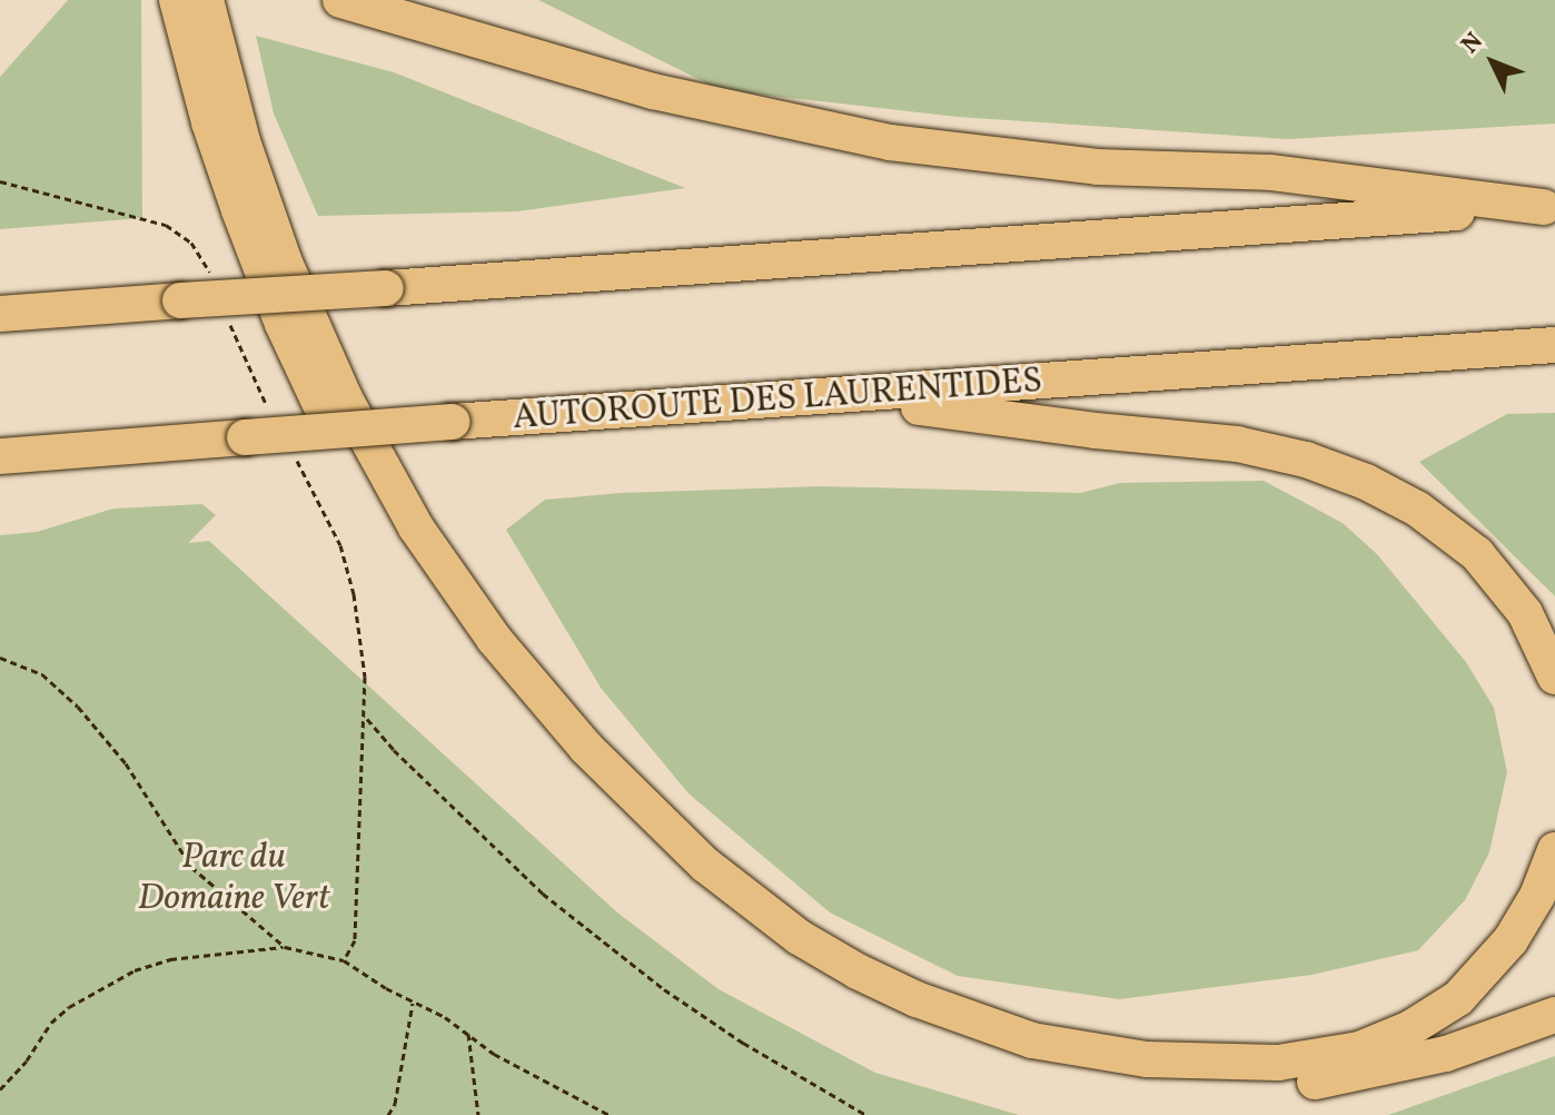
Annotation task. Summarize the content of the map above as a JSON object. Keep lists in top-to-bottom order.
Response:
{
  "streets": {
    "highway": ["AUTOROUTE DES LAURENTIDES"]
  },
  "parks": ["Parc du Domaine Vert"],
  "north": "top left"
}
